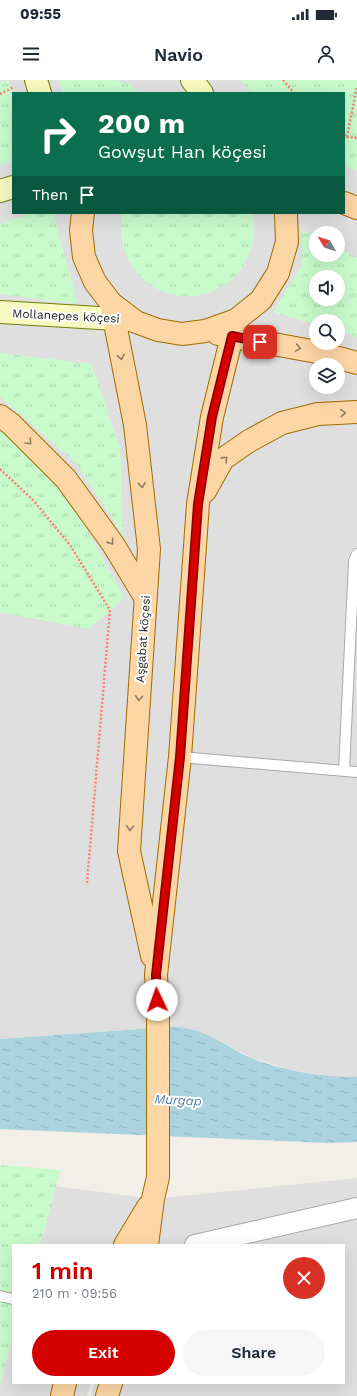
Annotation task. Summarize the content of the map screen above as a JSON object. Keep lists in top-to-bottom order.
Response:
{
  "streets": {
    "main road": ["Aşgabat köçesi"],
    "street": ["Mollanepes köçesi"]
  },
  "crossings": [
    ["Mollanepes köçesi", "Aşgabat köçesi"]
  ],
  "water": ["Murgap"],
  "north": "top left",
  "page": {
    "status": "09:55",
    "header": "Navio",
    "turn": ["200 m", "Gowşut Han köçesi"],
    "then": "Then",
    "heading": ["1 min", "210 m · 09:56"],
    "buttons": ["Exit", "Share"]
  }
}
